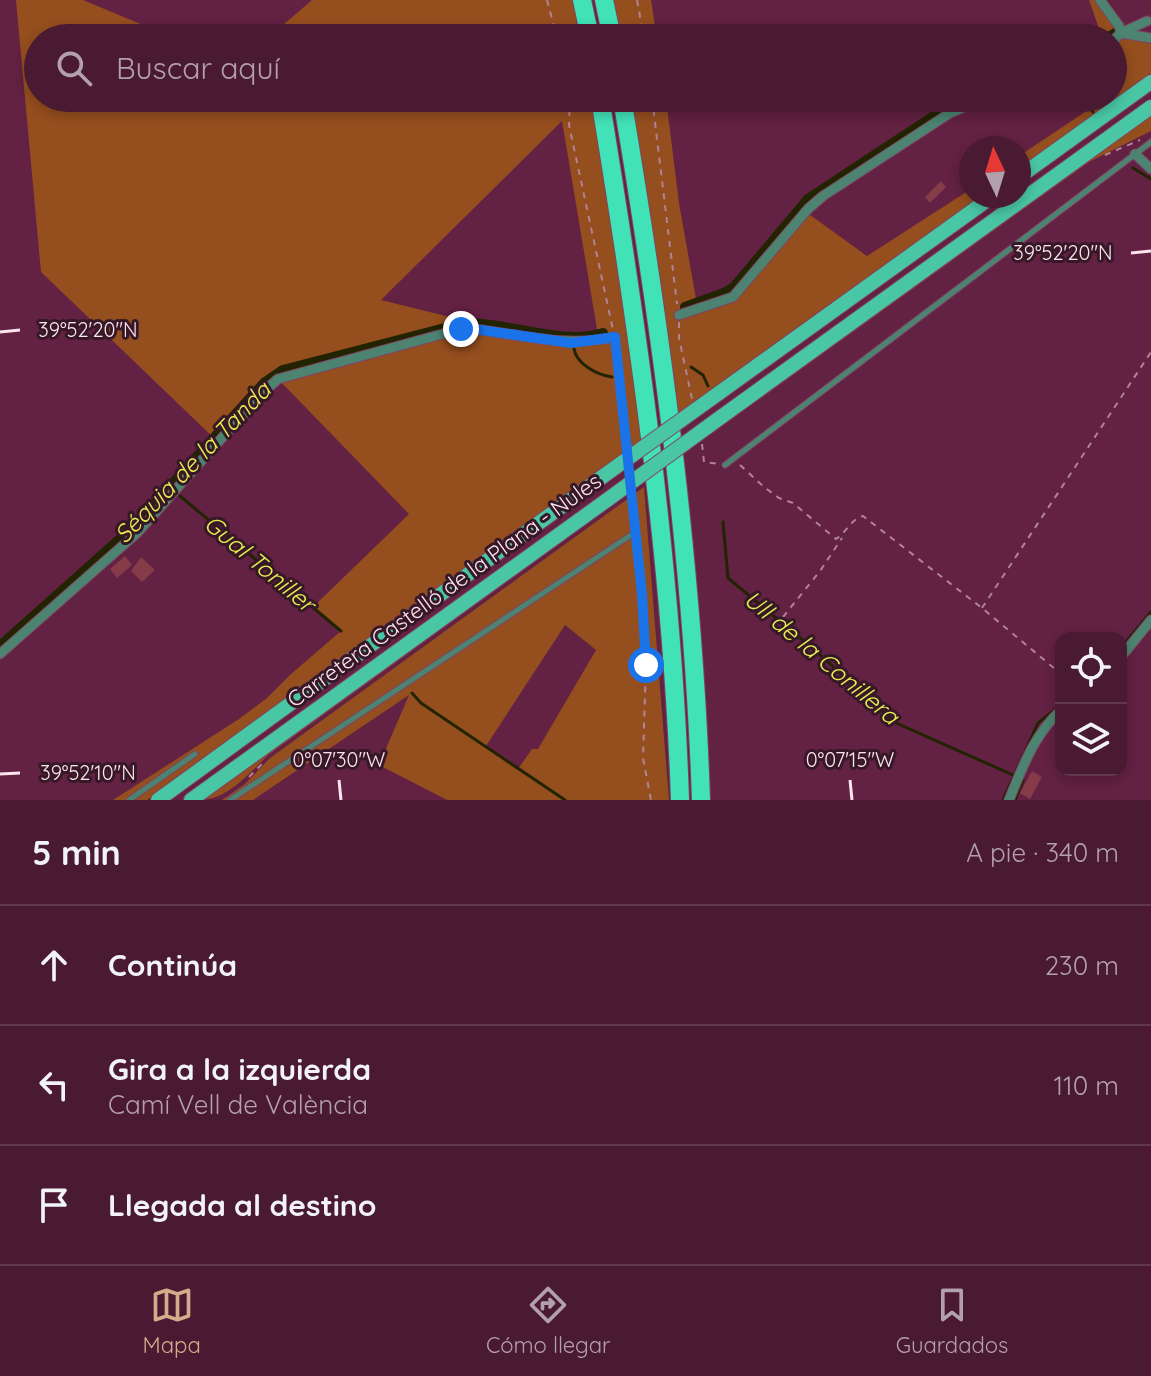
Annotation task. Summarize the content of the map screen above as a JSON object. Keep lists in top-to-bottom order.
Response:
{
  "streets": {
    "main road": ["Carretera Castelló de la Plana - Nules"]
  },
  "water": ["Séquia de la Tanda", "Gual Toniller", "Ull de la Conillera"],
  "north": "top",
  "page": {
    "search": "Buscar aquí",
    "heading": ["5 min", "A pie · 340 m"],
    "list": [
      ["Continúa", "230 m"],
      ["Gira a la izquierda", "Camí Vell de València", "110 m"],
      "Llegada al destino"
    ],
    "nav": ["Mapa", "Cómo llegar", "Guardados"]
  },
  "coordinates": [
    "39°52'20\"N",
    "0°07'30\"W",
    "0°07'15\"W",
    "39°52'10\"N"
  ]
}
